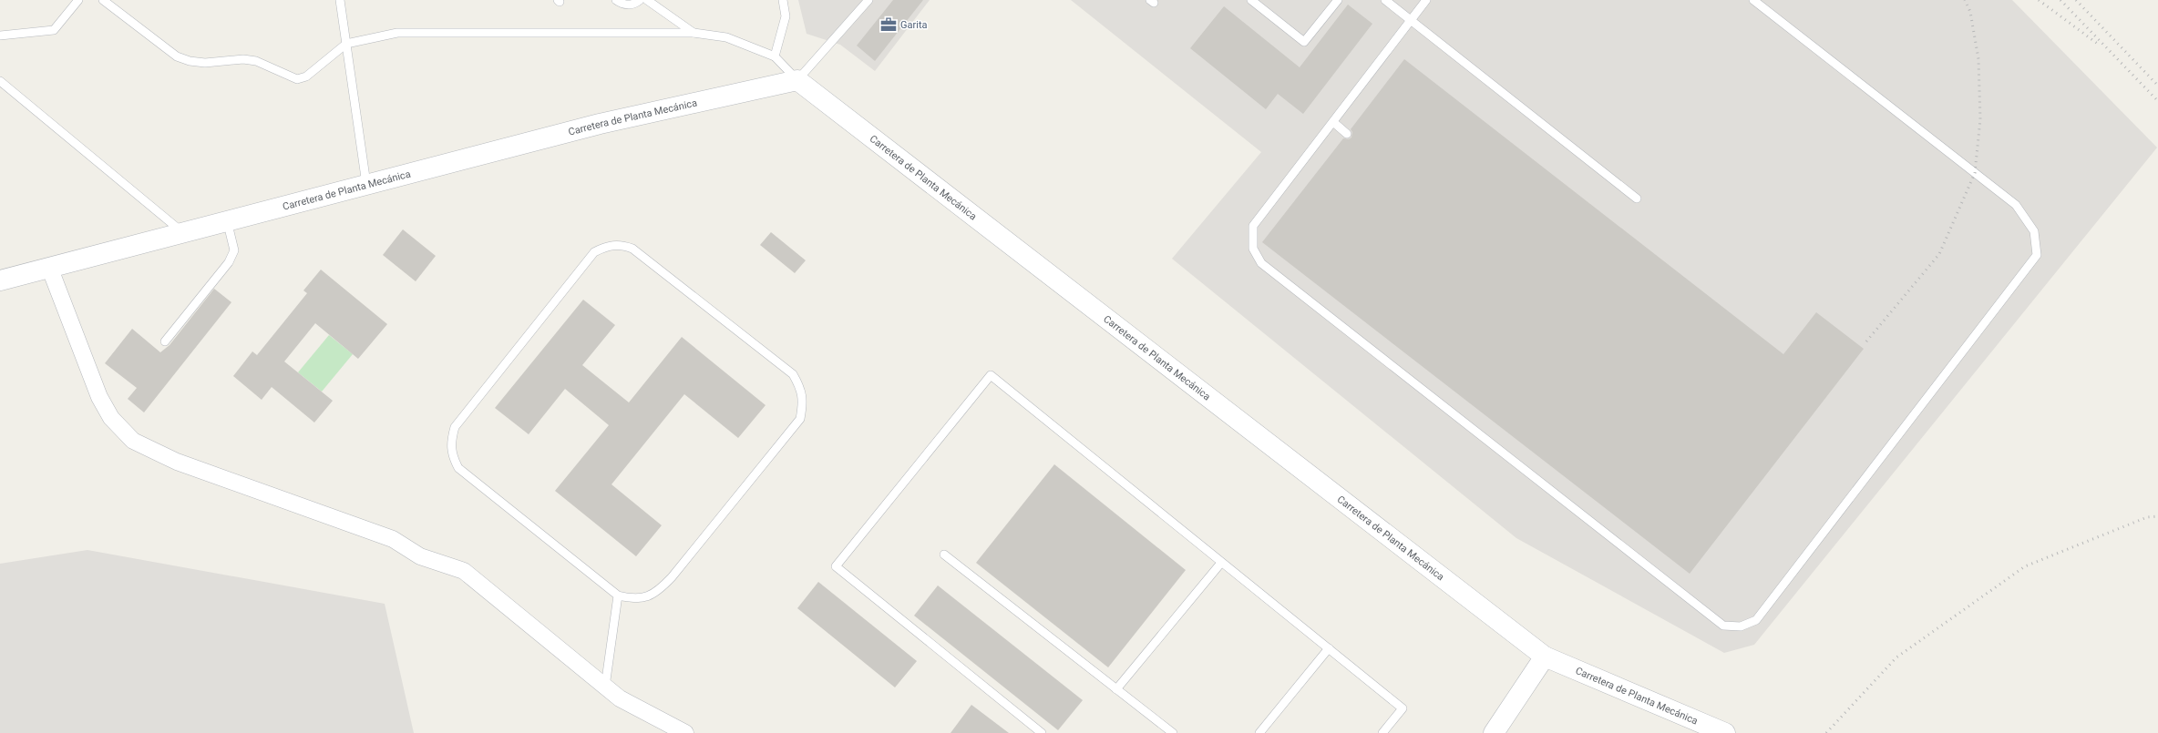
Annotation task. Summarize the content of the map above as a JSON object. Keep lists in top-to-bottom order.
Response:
{
  "streets": {
    "street": ["Carretera de Planta Mecánica"]
  },
  "places": {
    "office": ["Garita"]
  }
}
